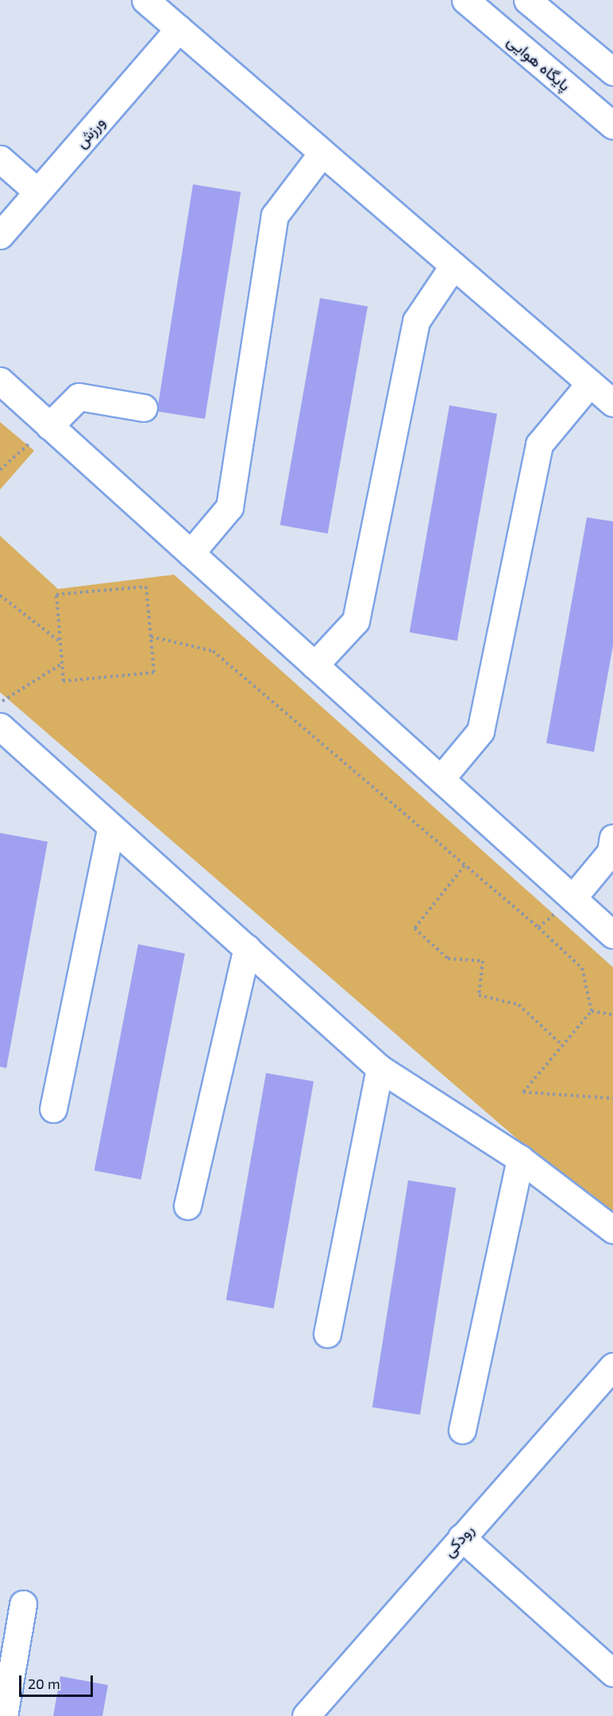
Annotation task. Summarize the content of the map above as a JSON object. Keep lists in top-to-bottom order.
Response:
{
  "streets": {
    "street": ["پایگاه هوایی", "ورزش", "رودکی"]
  },
  "scale_bar": "20 m"
}
